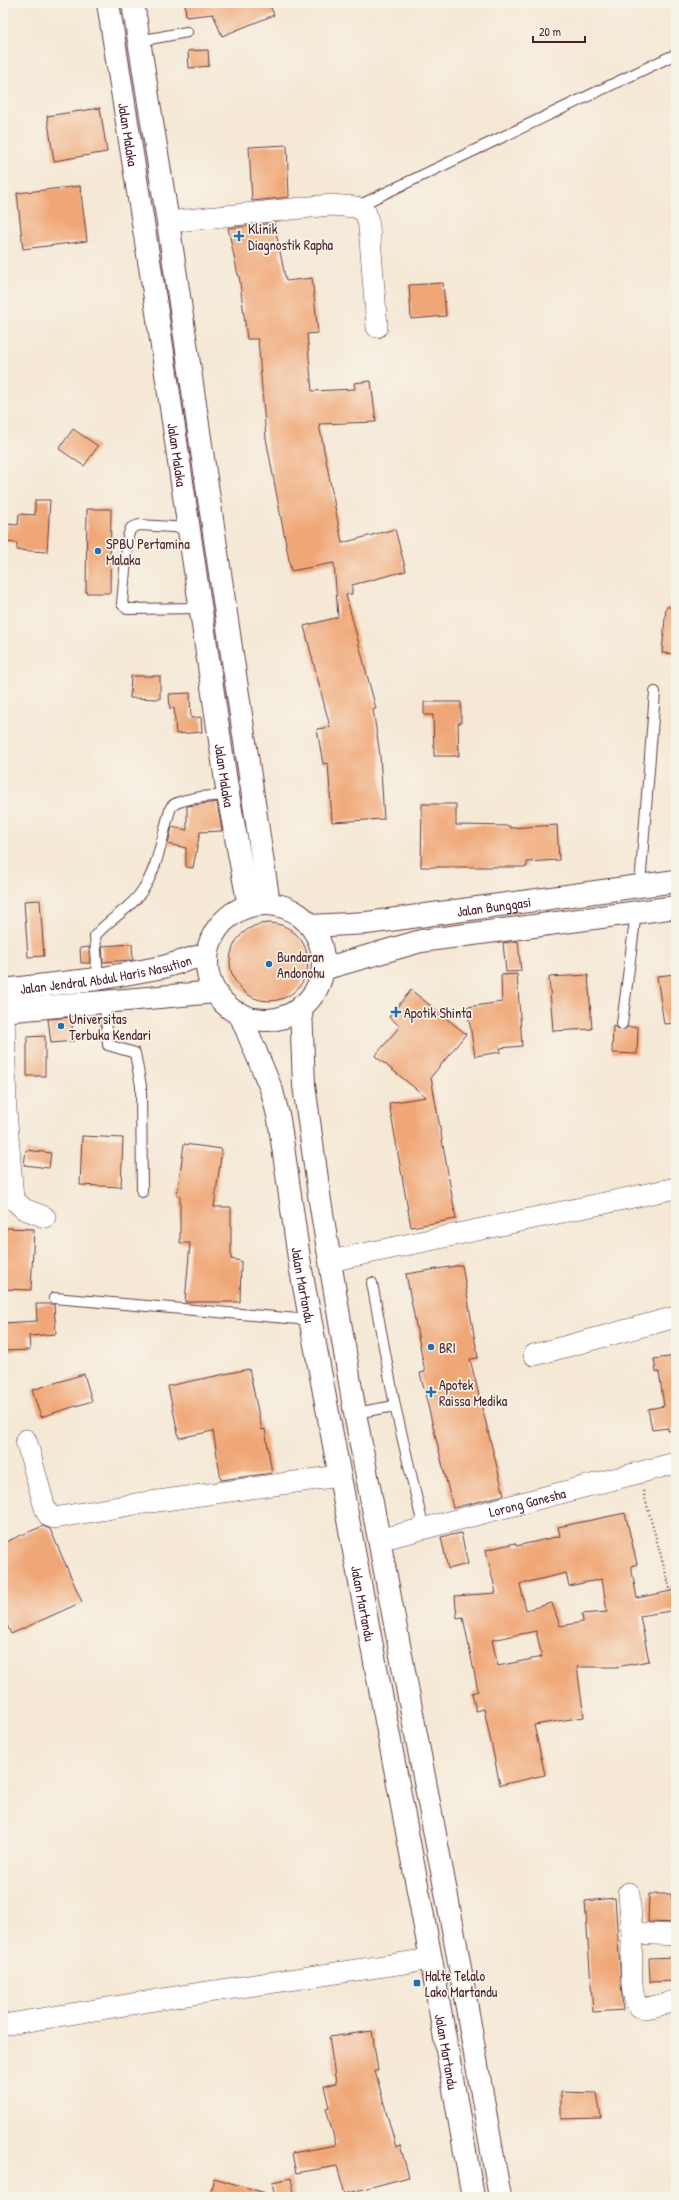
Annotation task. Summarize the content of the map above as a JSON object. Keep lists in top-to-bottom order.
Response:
{
  "streets": {
    "main road": [
      "Jalan Malaka",
      "Jalan Bunggasi",
      "Jalan Jendral Abdul Haris Nasution",
      "Jalan Martandu"
    ],
    "street": ["Lorong Ganesha"]
  },
  "crossings": [
    ["Jalan Malaka", "Jalan Bunggasi"],
    ["Jalan Malaka", "Jalan Jendral Abdul Haris Nasution"],
    ["Jalan Malaka", "Jalan Martandu"],
    ["Jalan Bunggasi", "Jalan Jendral Abdul Haris Nasution"],
    ["Jalan Bunggasi", "Jalan Martandu"],
    ["Jalan Jendral Abdul Haris Nasution", "Jalan Martandu"],
    ["Jalan Martandu", "Lorong Ganesha"]
  ],
  "places": {
    "health": ["Klinik Diagnostik Rapha", "Apotik Shinta", "Apotek Raissa Medika"],
    "other": [
      "SPBU Pertamina Malaka",
      "Bundaran Andonohu",
      "Universitas Terbuka Kendari",
      "BRI"
    ],
    "transit": ["Halte Telalo Lako Martandu"]
  },
  "scale_bar": "20 m"
}
